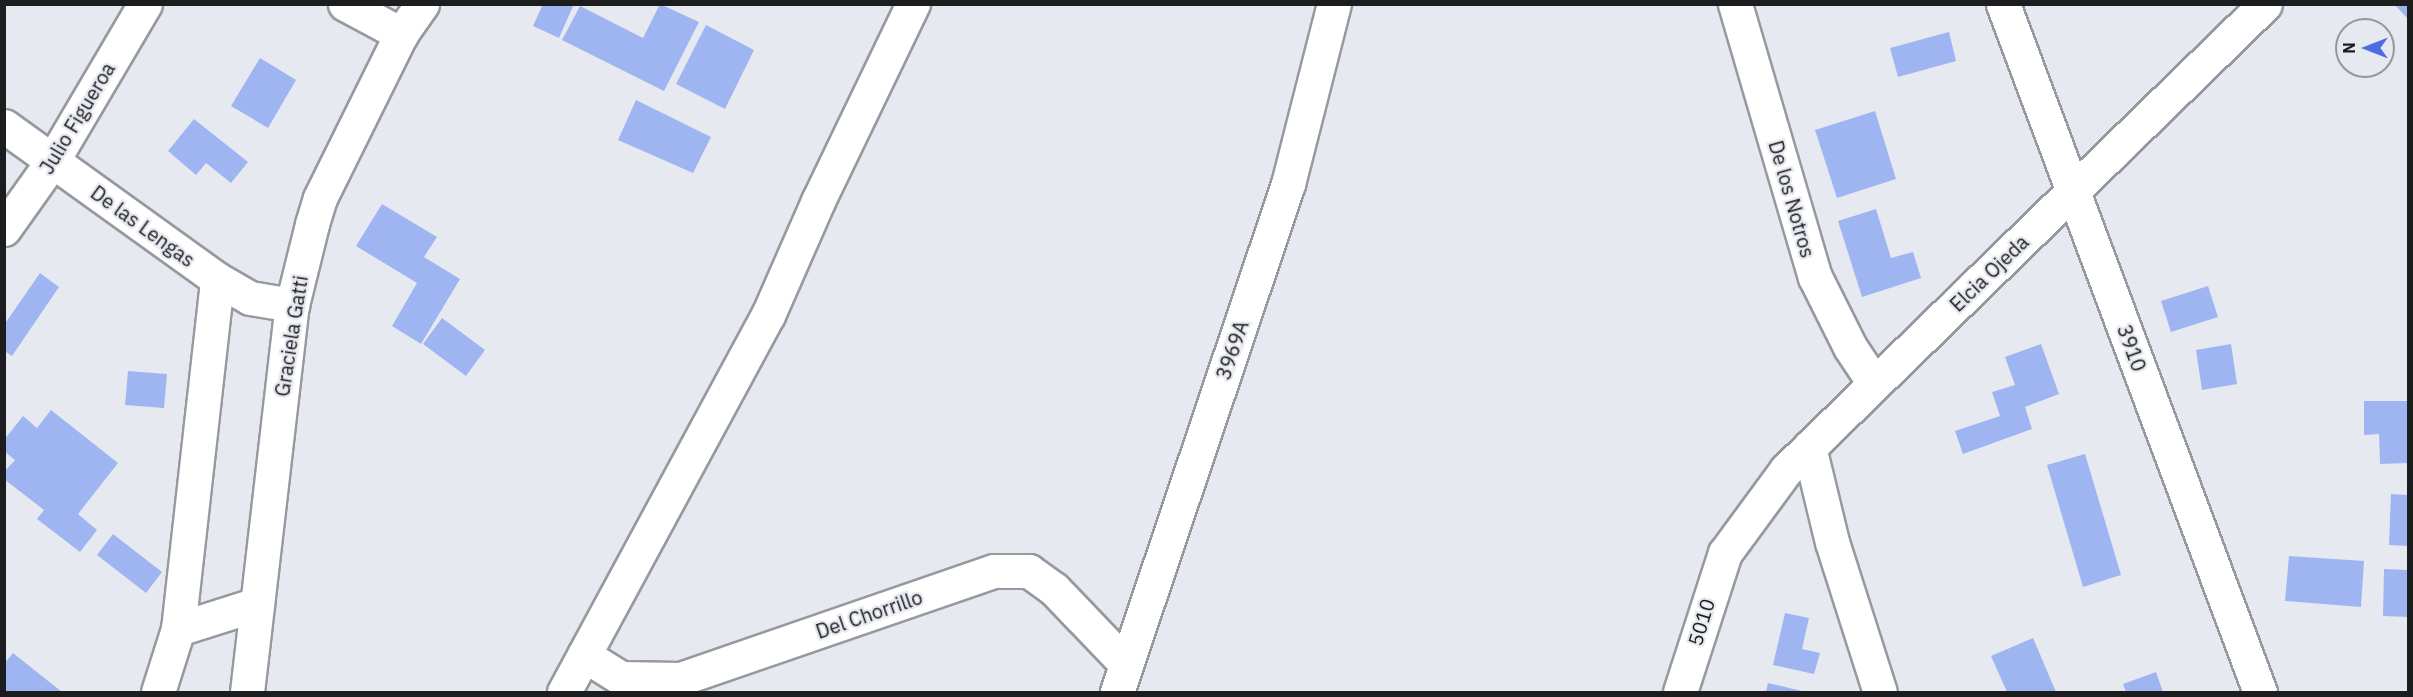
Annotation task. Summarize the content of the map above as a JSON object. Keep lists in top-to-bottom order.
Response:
{
  "streets": {
    "street": [
      "Julio Figueroa",
      "De los Notros",
      "De las Lengas",
      "Elcia Ojeda",
      "Graciela Gatti",
      "3910",
      "3969A",
      "Del Chorrillo",
      "5010"
    ]
  },
  "crossings": [
    ["Julio Figueroa", "De las Lengas"],
    ["De los Notros", "Elcia Ojeda"],
    ["De las Lengas", "Graciela Gatti"],
    ["Elcia Ojeda", "3910"],
    ["Elcia Ojeda", "5010"],
    ["3969A", "Del Chorrillo"]
  ],
  "north": "left"
}
